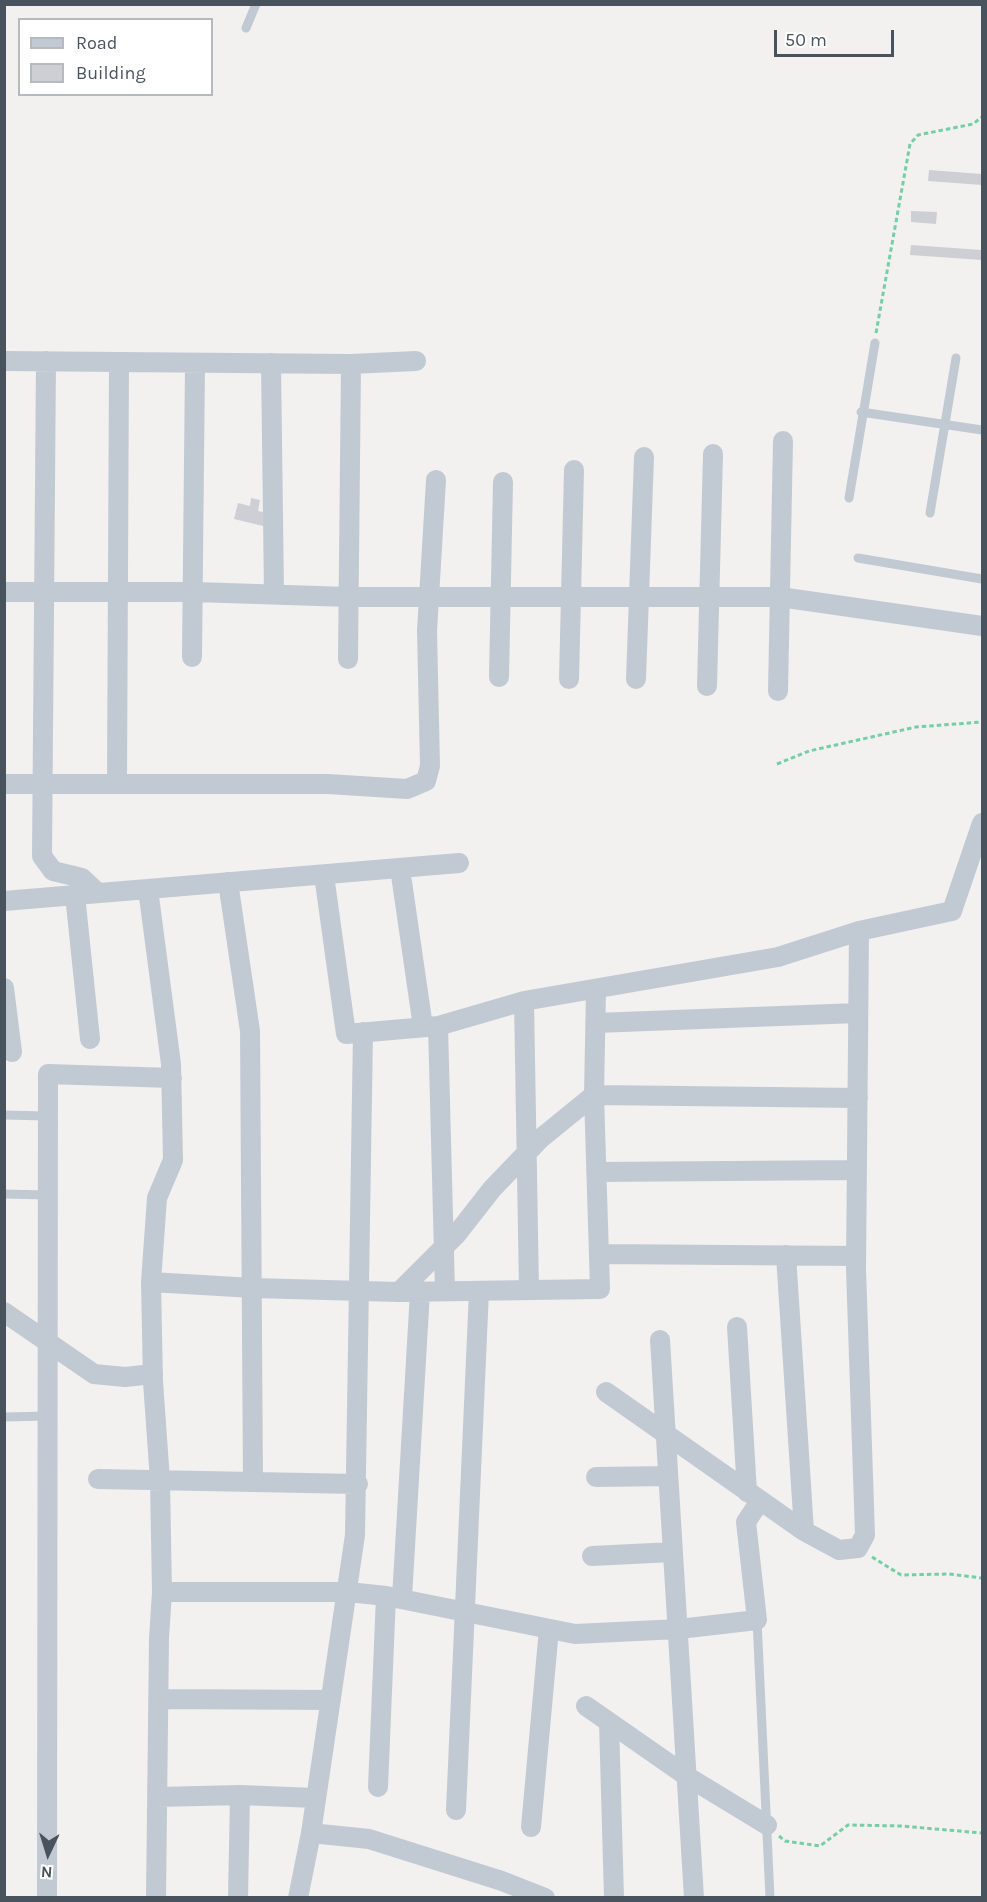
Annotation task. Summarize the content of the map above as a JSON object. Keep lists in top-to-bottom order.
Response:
{
  "legend": ["Road", "Building"],
  "scale_bar": "50 m",
  "north": "bottom"
}
